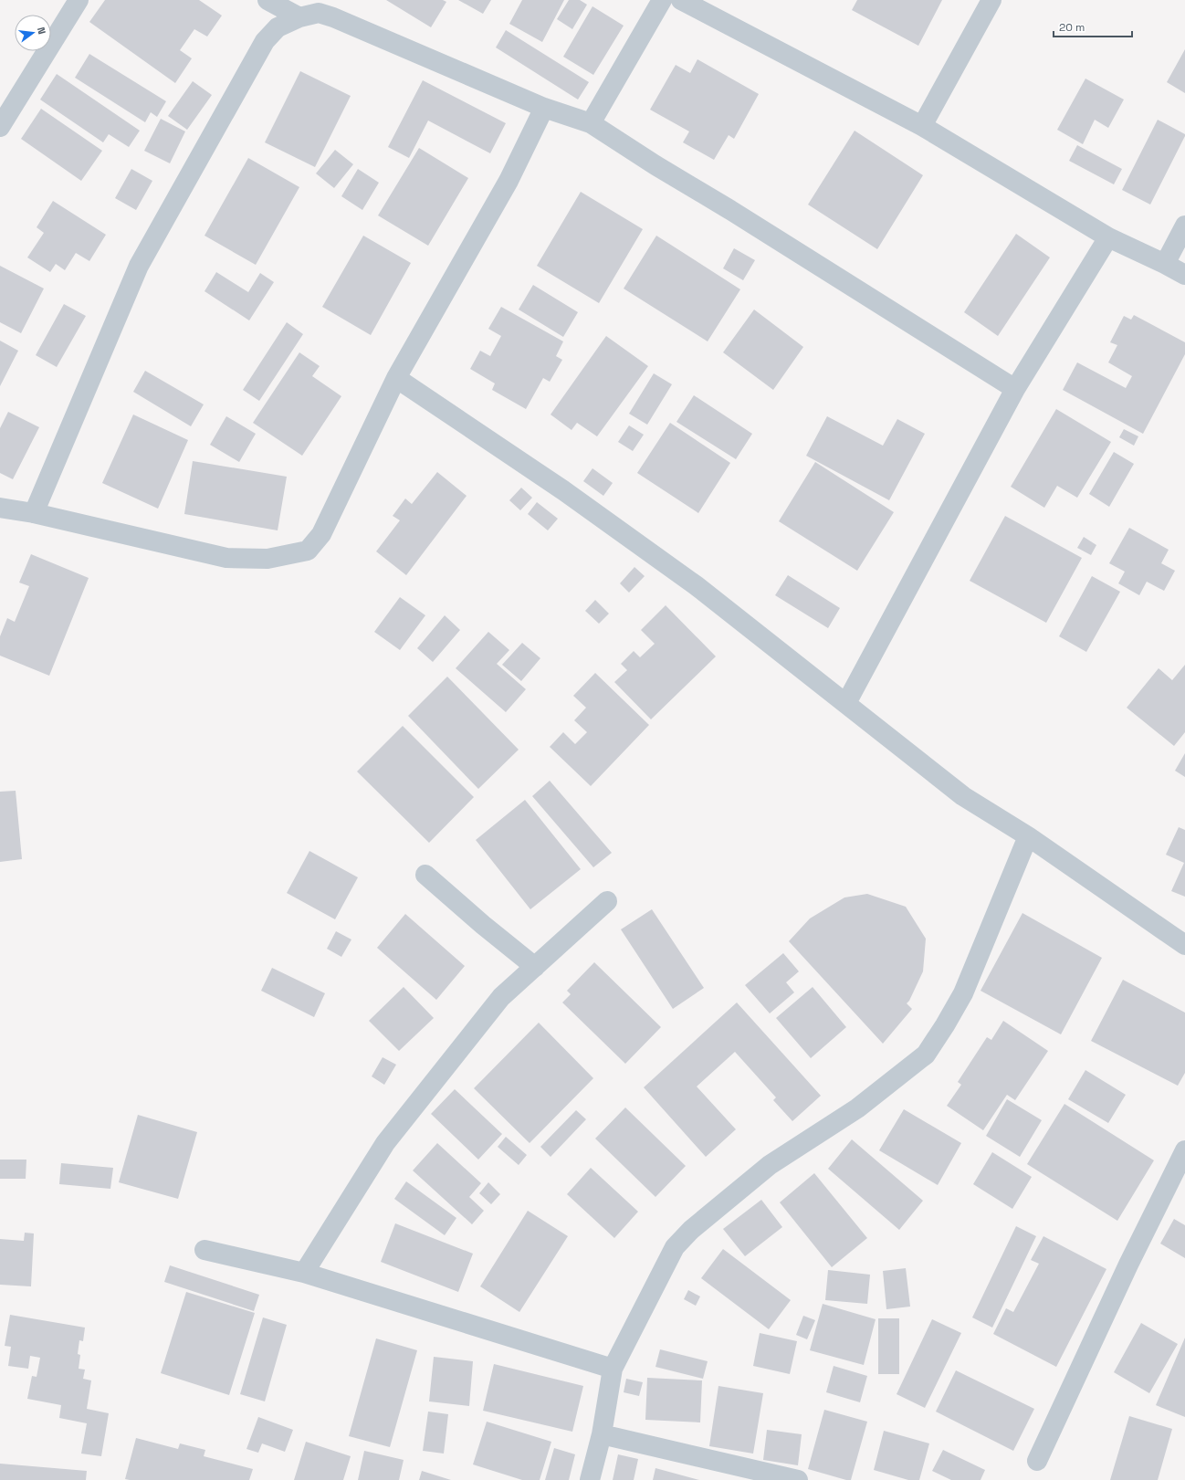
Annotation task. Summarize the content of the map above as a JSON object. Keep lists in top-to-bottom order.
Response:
{
  "scale_bar": "20 m",
  "north": "right"
}
